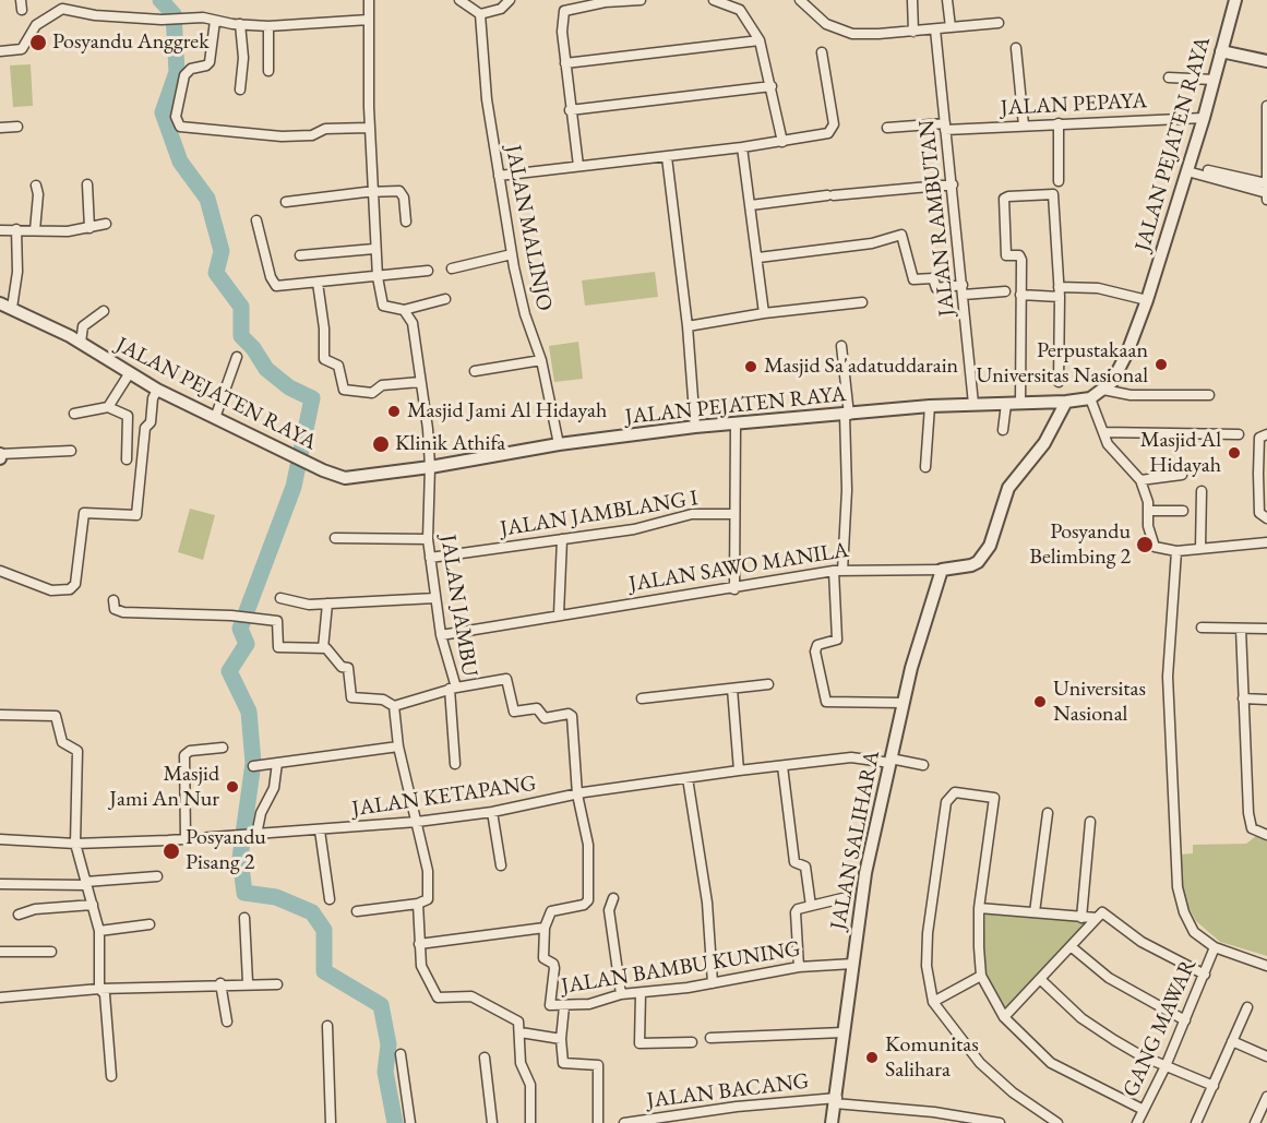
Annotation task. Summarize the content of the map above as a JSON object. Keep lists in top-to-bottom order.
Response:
{
  "streets": {
    "street": [
      "JALAN PEPAYA",
      "JALAN PEJATEN RAYA",
      "JALAN RAMBUTAN",
      "JALAN MALINJO",
      "JALAN JAMBLANG I",
      "JALAN SAWO MANILA",
      "JALAN JAMBU",
      "JALAN KETAPANG",
      "JALAN SALIHARA",
      "JALAN BAMBU KUNING",
      "GANG MAWAR",
      "JALAN BACANG"
    ]
  },
  "crossings": [
    ["JALAN PEPAYA", "JALAN PEJATEN RAYA"],
    ["JALAN PEPAYA", "JALAN RAMBUTAN"],
    ["JALAN PEJATEN RAYA", "JALAN RAMBUTAN"],
    ["JALAN PEJATEN RAYA", "JALAN MALINJO"],
    ["JALAN PEJATEN RAYA", "JALAN SAWO MANILA"],
    ["JALAN PEJATEN RAYA", "JALAN JAMBU"],
    ["JALAN JAMBLANG I", "JALAN JAMBU"],
    ["JALAN SAWO MANILA", "JALAN JAMBU"],
    ["JALAN SAWO MANILA", "JALAN SALIHARA"],
    ["JALAN KETAPANG", "JALAN SALIHARA"],
    ["JALAN SALIHARA", "JALAN BAMBU KUNING"],
    ["JALAN SALIHARA", "JALAN BACANG"]
  ],
  "places": [
    "Posyandu Anggrek",
    "Perpustakaan Universitas Nasional",
    "Masjid Sa'adatuddarain",
    "Masjid Jami Al Hidayah",
    "Klinik Athifa",
    "Masjid Al Hidayah",
    "Posyandu Belimbing 2",
    "Universitas Nasional",
    "Masjid Jami An Nur",
    "Posyandu Pisang 2",
    "Komunitas Salihara"
  ]
}
